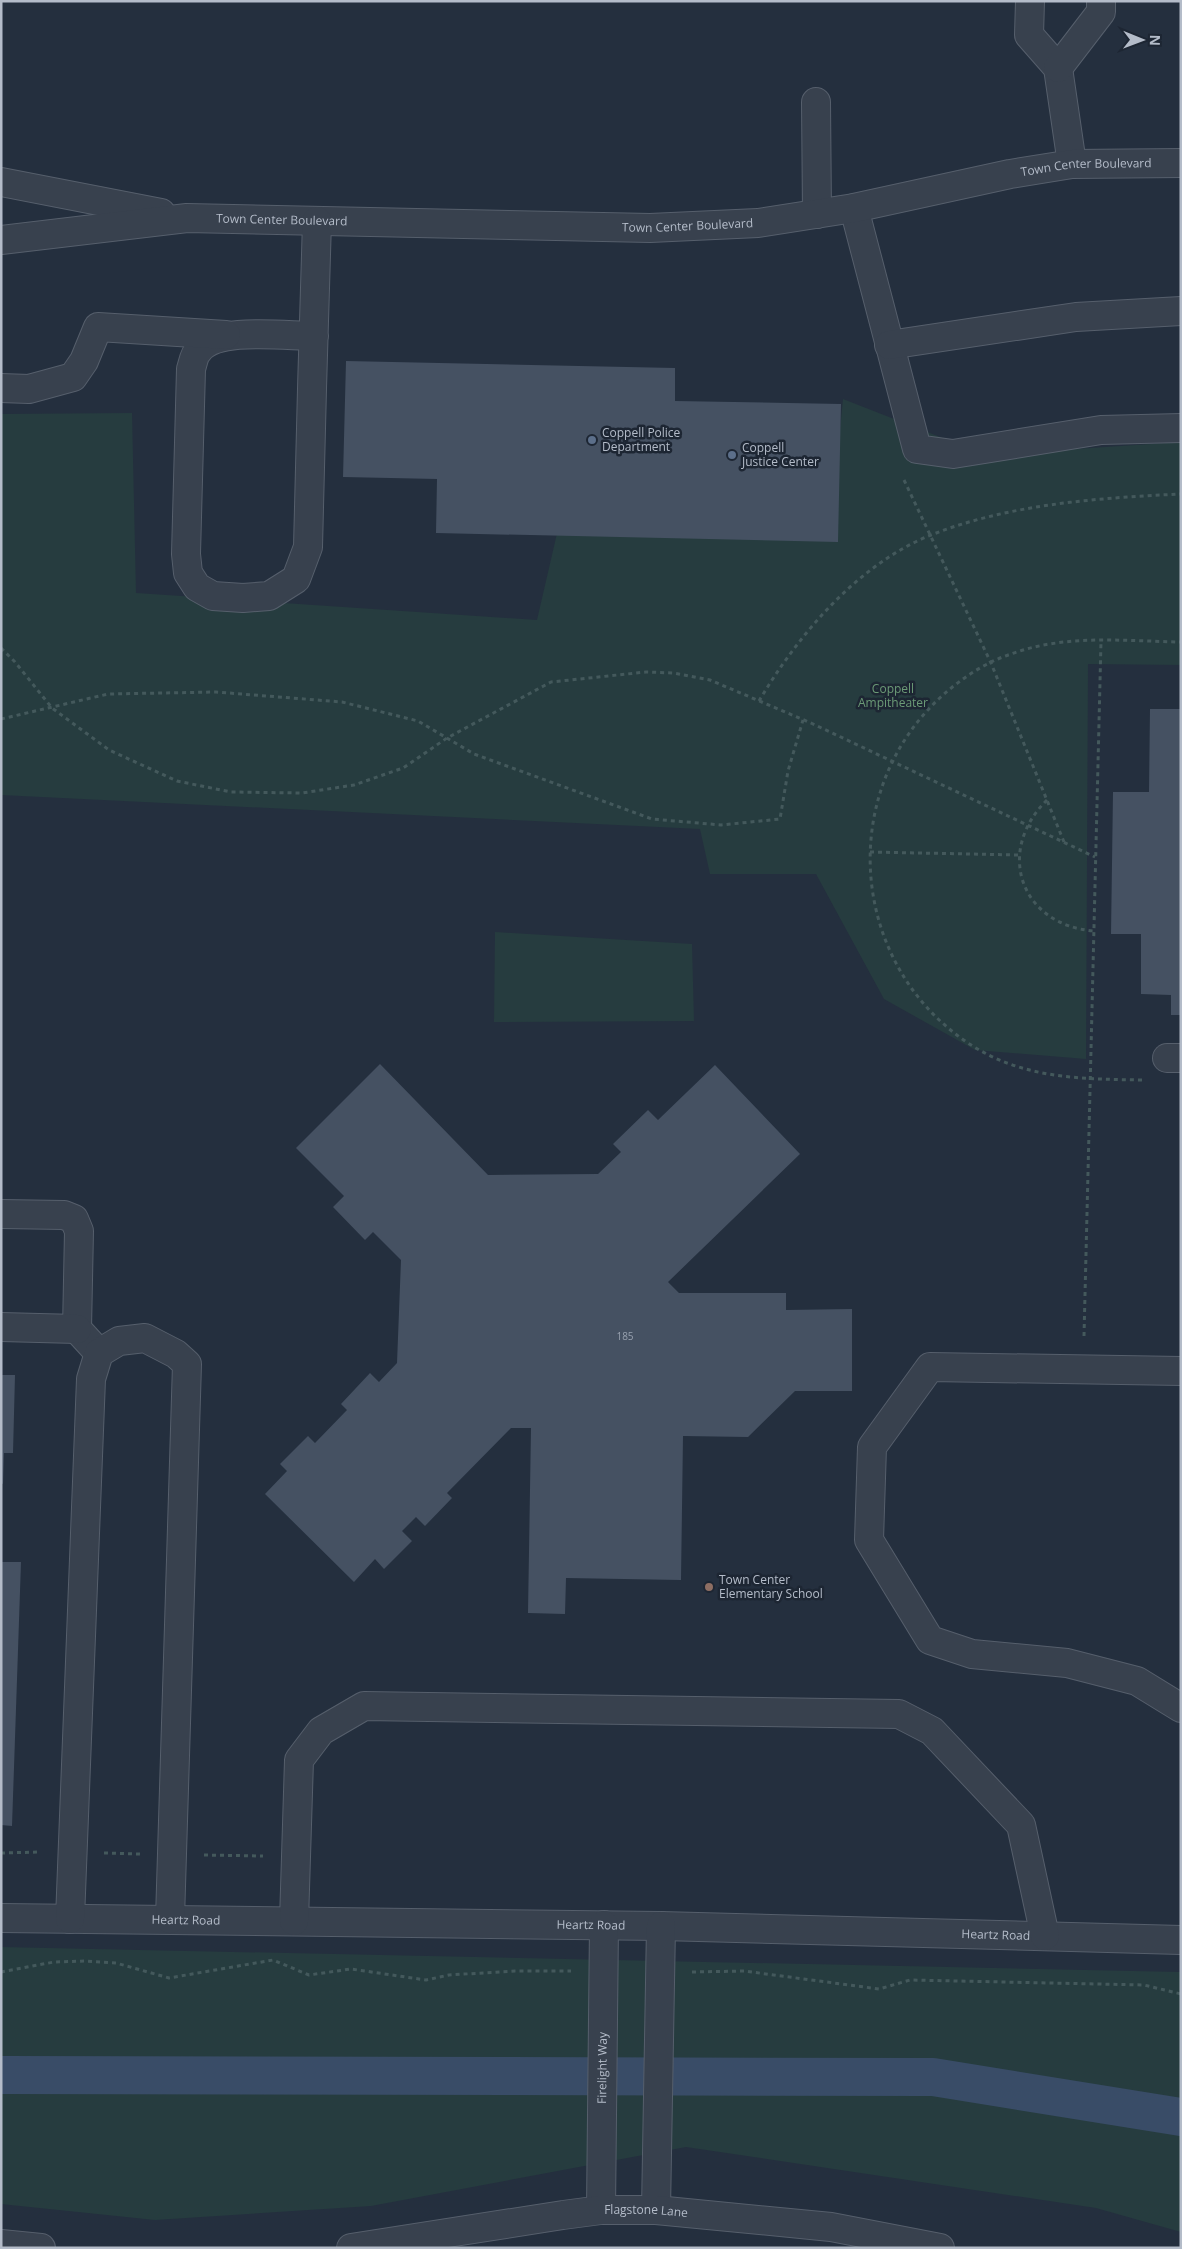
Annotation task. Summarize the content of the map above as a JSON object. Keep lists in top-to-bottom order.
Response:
{
  "streets": {
    "street": [
      "Town Center Boulevard",
      "Heartz Road",
      "Firelight Way",
      "Flagstone Lane"
    ]
  },
  "crossings": [
    ["Heartz Road", "Firelight Way"],
    ["Firelight Way", "Flagstone Lane"]
  ],
  "parks": ["Coppell Ampitheater"],
  "places": ["Coppell Police Department", "Coppell Justice Center", "Town Center Elementary School"],
  "house_numbers": ["185"],
  "north": "right"
}
